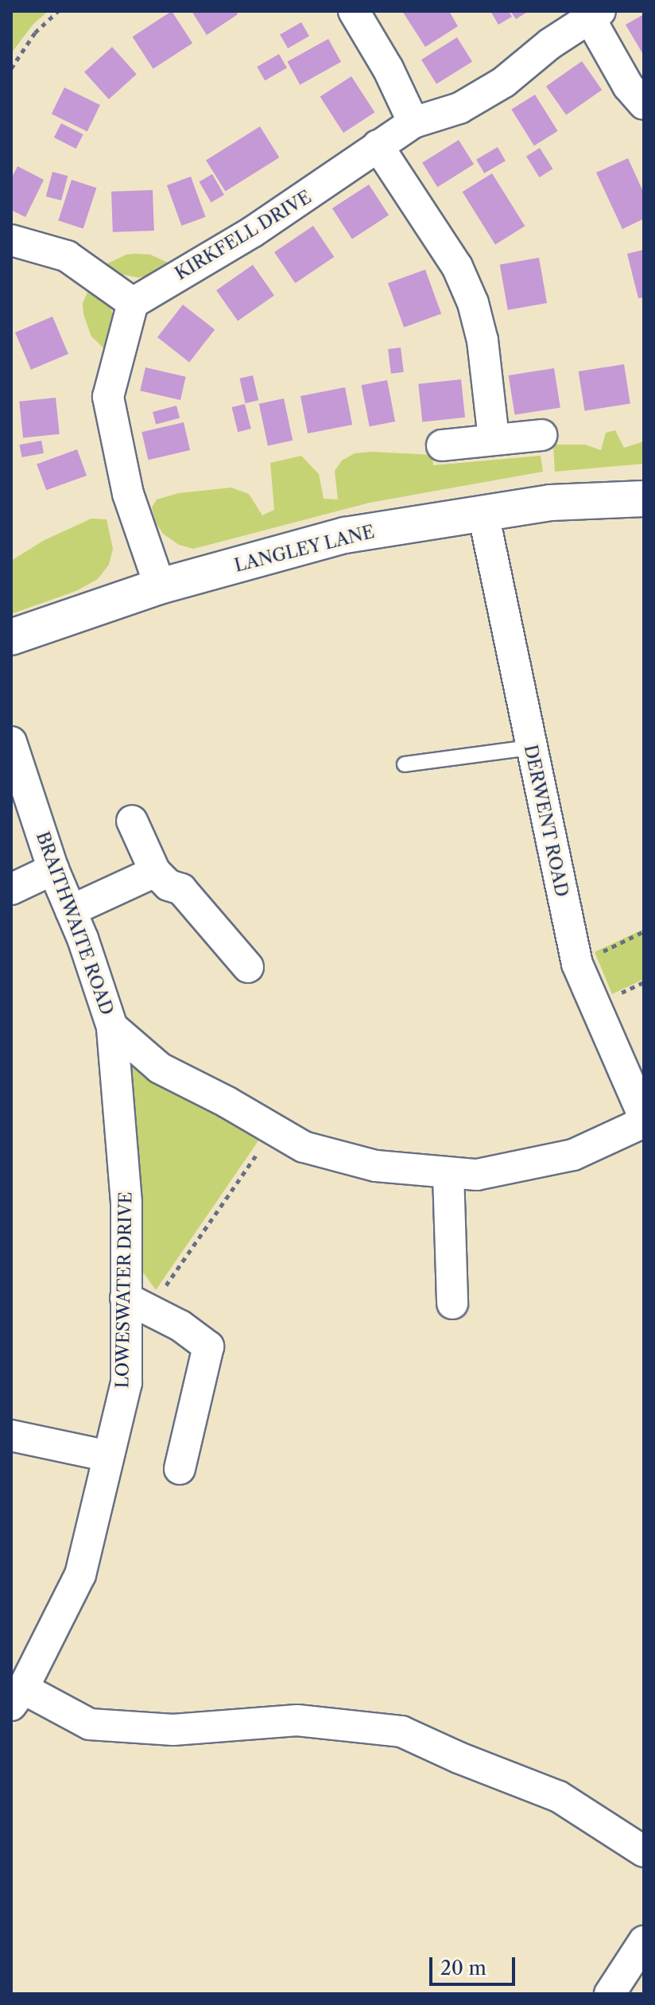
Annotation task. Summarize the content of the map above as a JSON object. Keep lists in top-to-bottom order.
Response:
{
  "streets": {
    "street": [
      "KIRKFELL DRIVE",
      "LANGLEY LANE",
      "DERWENT ROAD",
      "BRAITHWAITE ROAD",
      "LOWESWATER DRIVE"
    ]
  },
  "crossings": [
    ["LANGLEY LANE", "DERWENT ROAD"],
    ["BRAITHWAITE ROAD", "LOWESWATER DRIVE"]
  ],
  "scale_bar": "20 m"
}
